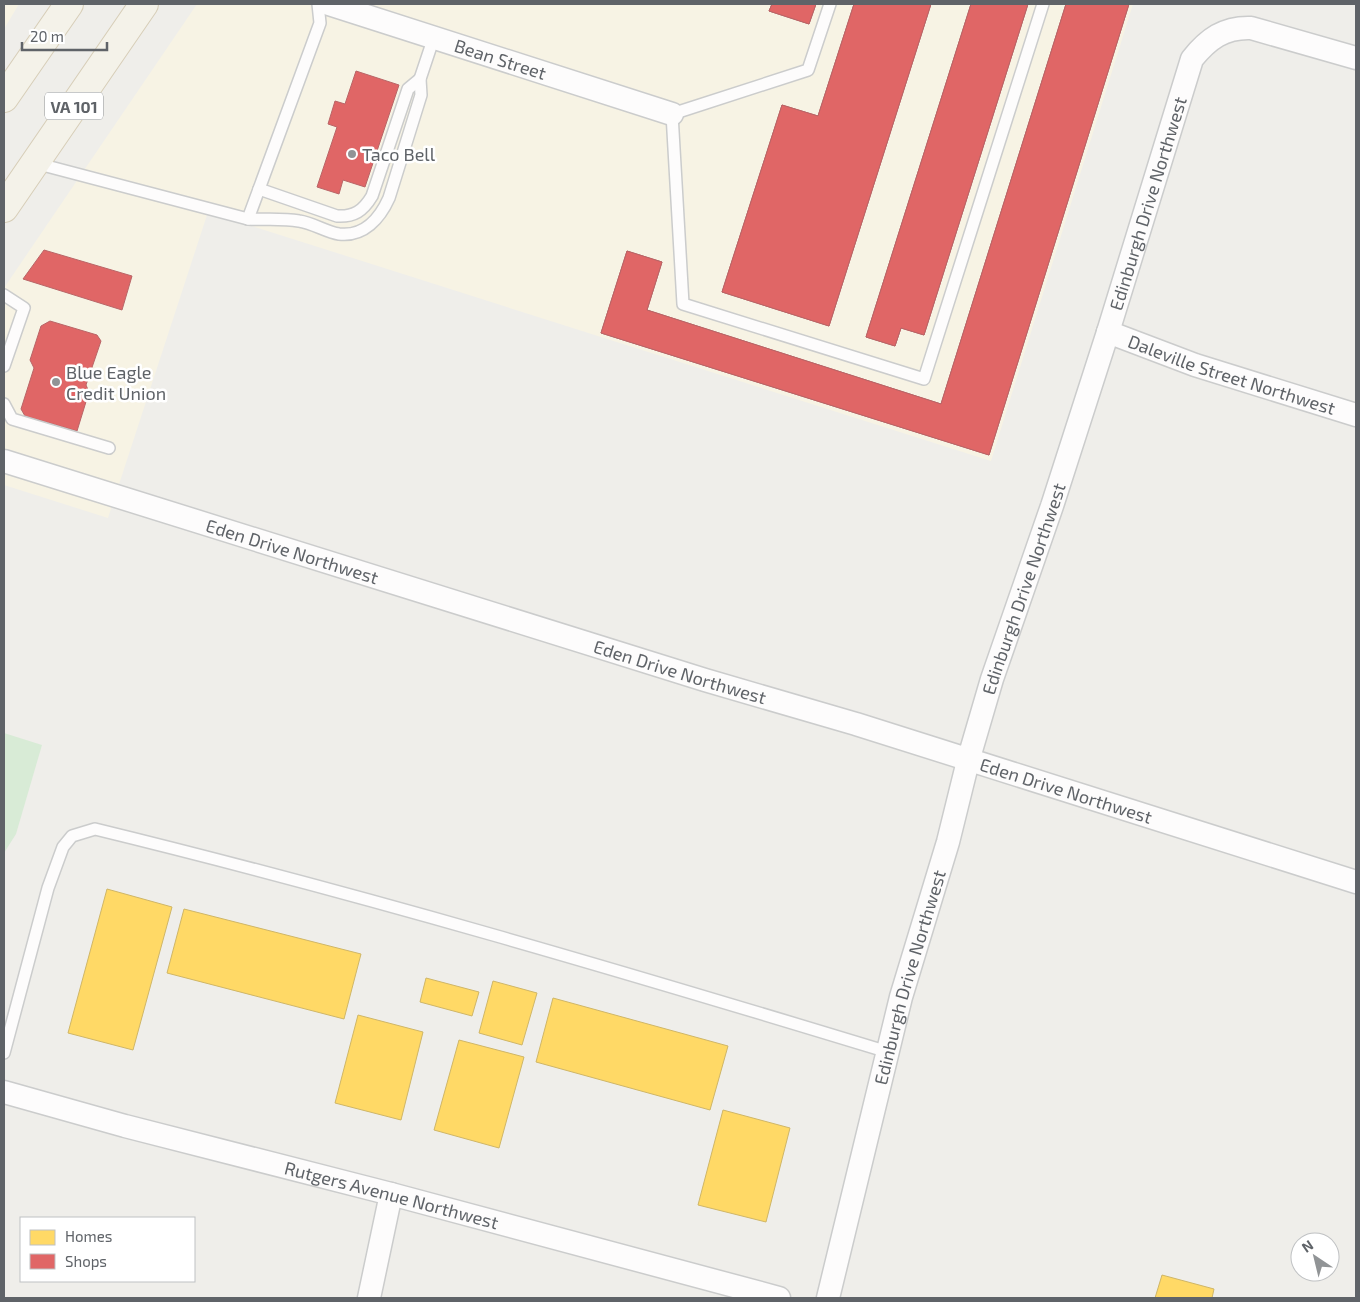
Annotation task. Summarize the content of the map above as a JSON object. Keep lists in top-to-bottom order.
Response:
{
  "streets": {
    "main road": ["VA 101"],
    "street": [
      "Bean Street",
      "Edinburgh Drive Northwest",
      "Daleville Street Northwest",
      "Eden Drive Northwest",
      "Rutgers Avenue Northwest"
    ]
  },
  "crossings": [
    ["Edinburgh Drive Northwest", "Daleville Street Northwest"],
    ["Edinburgh Drive Northwest", "Eden Drive Northwest"]
  ],
  "places": ["Taco Bell", "Blue Eagle Credit Union"],
  "legend": ["Homes", "Shops"],
  "scale_bar": "20 m",
  "north": "top left"
}
